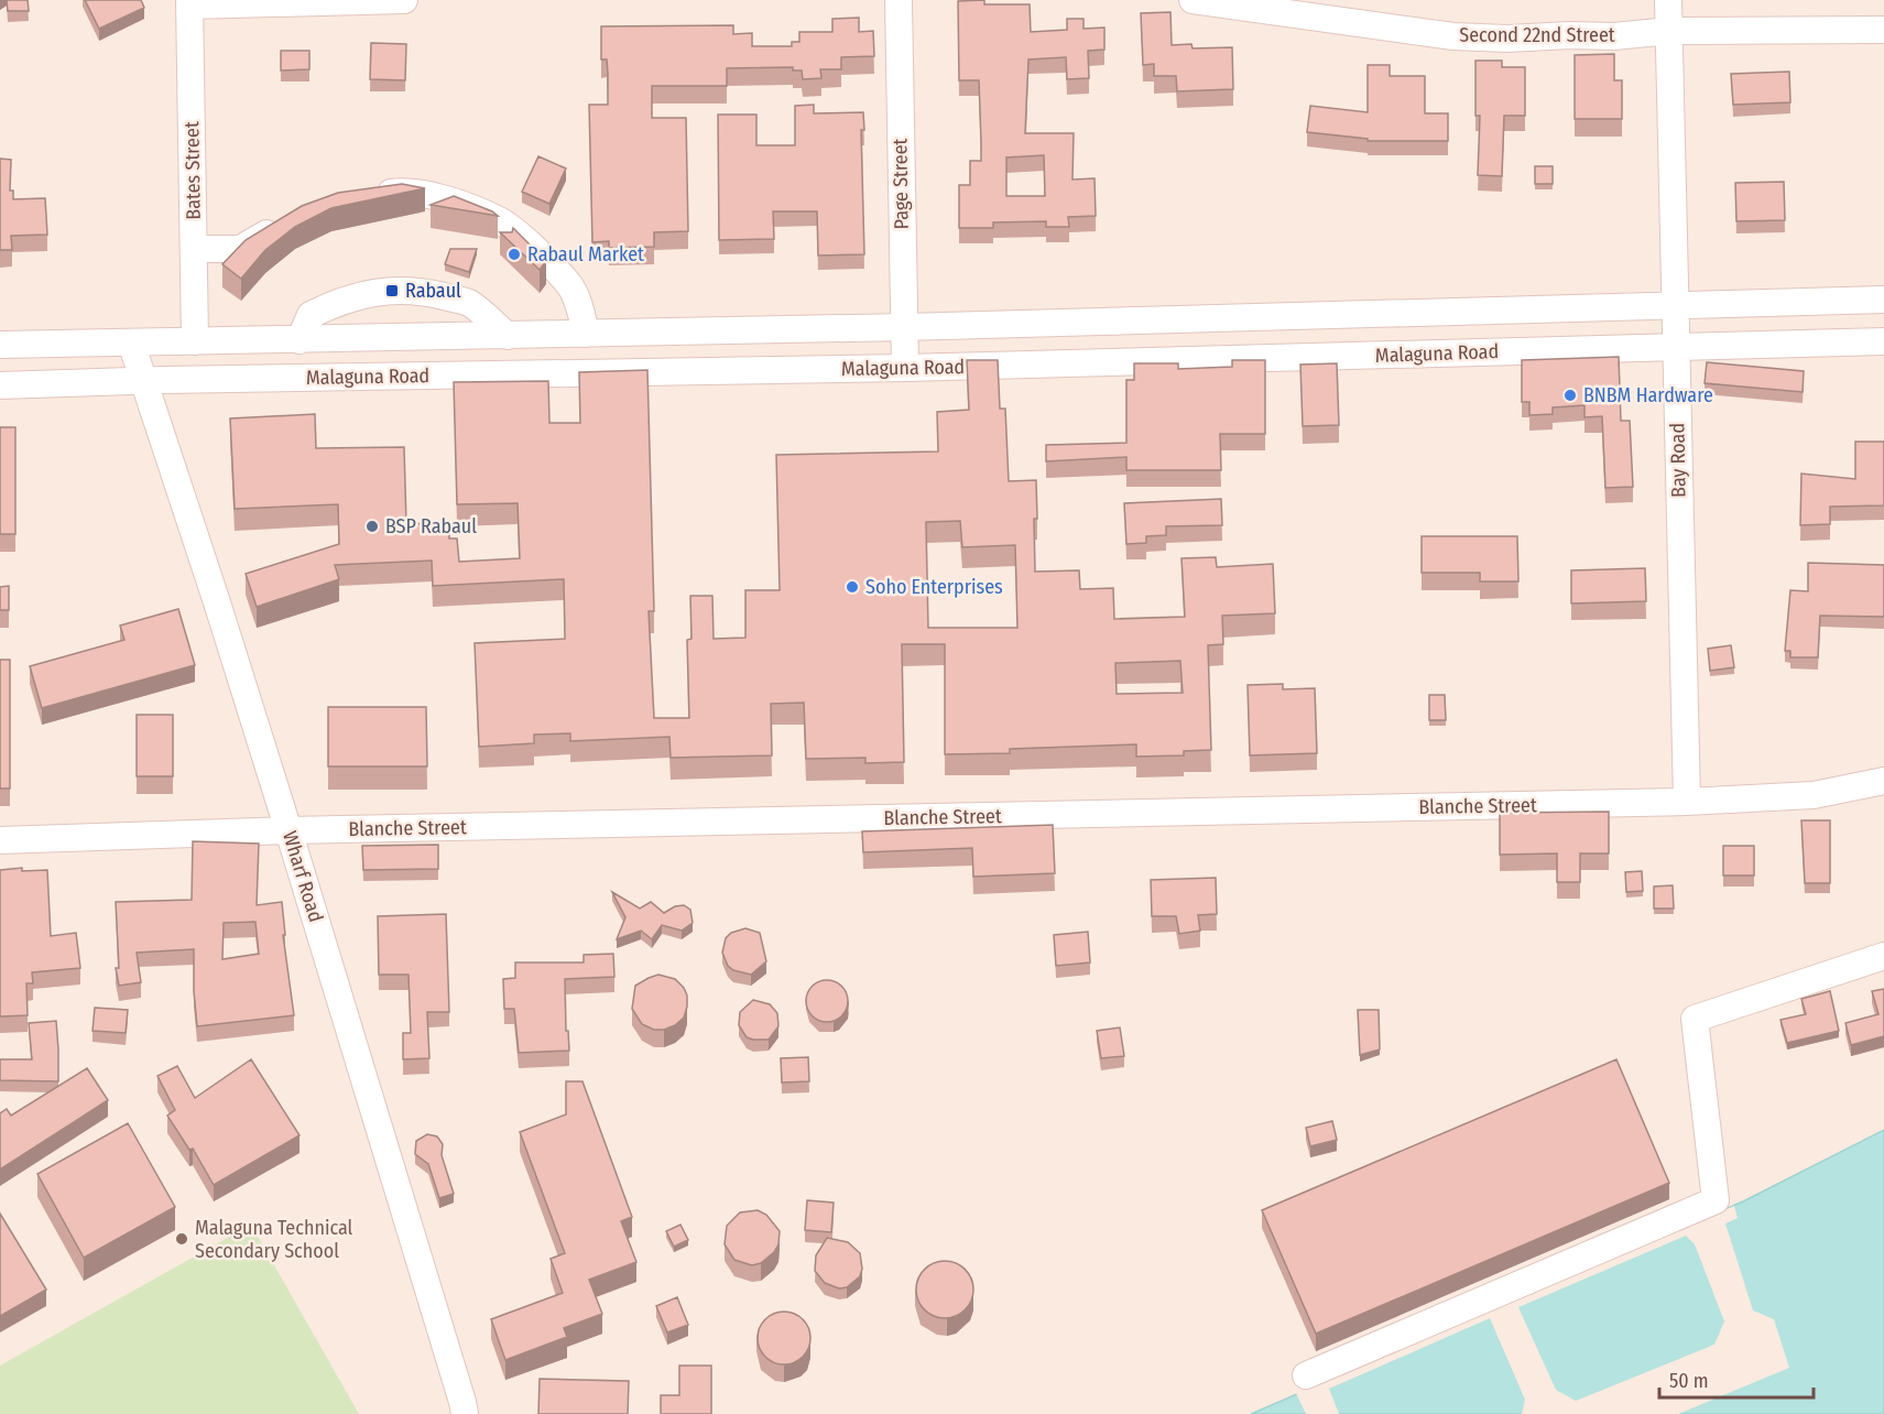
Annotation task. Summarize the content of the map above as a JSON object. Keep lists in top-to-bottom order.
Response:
{
  "streets": {
    "street": [
      "Second 22nd Street",
      "Bates Street",
      "Page Street",
      "Malaguna Road",
      "Bay Road",
      "Blanche Street",
      "Wharf Road"
    ]
  },
  "crossings": [
    ["Second 22nd Street", "Bay Road"],
    ["Bates Street", "Malaguna Road"],
    ["Page Street", "Malaguna Road"],
    ["Malaguna Road", "Bay Road"],
    ["Malaguna Road", "Wharf Road"],
    ["Bay Road", "Blanche Street"],
    ["Blanche Street", "Wharf Road"]
  ],
  "places": {
    "other": [
      "Rabaul Market",
      "BNBM Hardware",
      "BSP Rabaul",
      "Soho Enterprises",
      "Malaguna Technical Secondary School"
    ],
    "transit": ["Rabaul"]
  },
  "scale_bar": "50 m"
}
